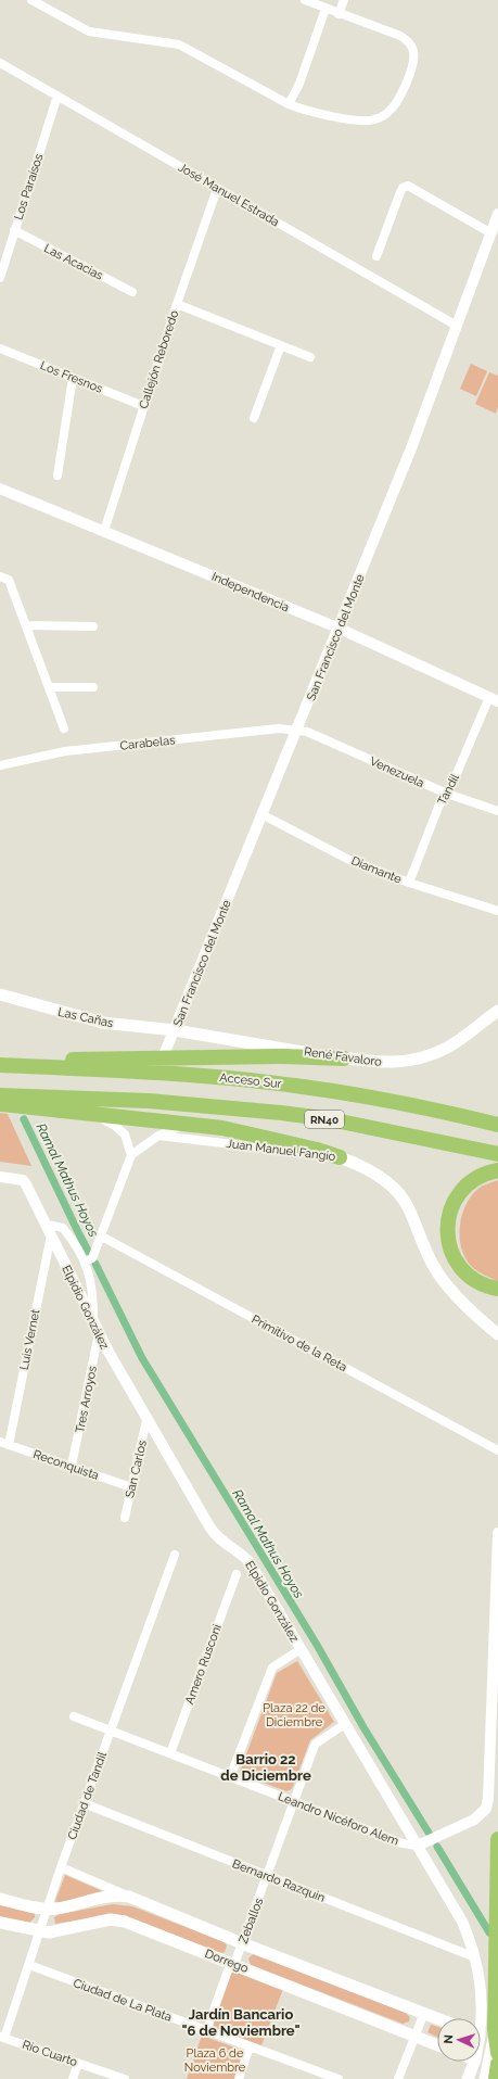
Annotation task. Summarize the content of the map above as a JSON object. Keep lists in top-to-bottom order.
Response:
{
  "streets": {
    "highway": ["Acceso Sur", "RN40"],
    "main road": [
      "Las Cañas",
      "René Favaloro",
      "Juan Manuel Fangio",
      "Dorrego"
    ],
    "street": [
      "Los Paraísos",
      "José Manuel Estrada",
      "Las Acacias",
      "Callejón Reboredo",
      "Los Fresnos",
      "Independencia",
      "San Francisco del Monte",
      "Carabelas",
      "Venezuela",
      "Tandil",
      "Diamante",
      "Elpidio González",
      "Luis Vernet",
      "Primitivo de la Reta",
      "Tres Arroyos",
      "Reconquista",
      "San Carlos",
      "Amero Rusconi",
      "Ciudad de Tandil",
      "Leandro Nicéforo Alem",
      "Bernardo Razquin",
      "Zeballos",
      "Ciudad de La Plata",
      "Río Cuarto"
    ]
  },
  "crossings": [
    ["Los Paraísos", "José Manuel Estrada"],
    ["Los Paraísos", "Las Acacias"],
    ["José Manuel Estrada", "Callejón Reboredo"],
    ["José Manuel Estrada", "San Francisco del Monte"],
    ["Callejón Reboredo", "Los Fresnos"],
    ["Callejón Reboredo", "Independencia"],
    ["Independencia", "San Francisco del Monte"],
    ["Independencia", "Tandil"],
    ["San Francisco del Monte", "Carabelas"],
    ["San Francisco del Monte", "Venezuela"],
    ["San Francisco del Monte", "Diamante"],
    ["San Francisco del Monte", "Las Cañas"],
    ["San Francisco del Monte", "René Favaloro"],
    ["Carabelas", "Venezuela"],
    ["Venezuela", "Tandil"],
    ["Tandil", "Diamante"],
    ["Las Cañas", "René Favaloro"],
    ["Elpidio González", "Luis Vernet"],
    ["Elpidio González", "Tres Arroyos"],
    ["Elpidio González", "San Carlos"],
    ["Elpidio González", "Leandro Nicéforo Alem"],
    ["Elpidio González", "Bernardo Razquin"],
    ["Elpidio González", "Zeballos"],
    ["Luis Vernet", "Reconquista"],
    ["Tres Arroyos", "Reconquista"],
    ["Reconquista", "San Carlos"],
    ["Amero Rusconi", "Leandro Nicéforo Alem"],
    ["Ciudad de Tandil", "Leandro Nicéforo Alem"],
    ["Ciudad de Tandil", "Bernardo Razquin"],
    ["Ciudad de Tandil", "Dorrego"],
    ["Ciudad de Tandil", "Ciudad de La Plata"],
    ["Ciudad de Tandil", "Río Cuarto"],
    ["Leandro Nicéforo Alem", "Zeballos"],
    ["Bernardo Razquin", "Zeballos"],
    ["Zeballos", "Dorrego"],
    ["Zeballos", "Ciudad de La Plata"]
  ],
  "districts": ["Barrio 22 de Diciembre", "Jardín Bancario \"6 de Noviembre\""],
  "water": ["Ramal Mathus Hoyos"],
  "parks": ["Plaza 22 de Diciembre", "Plaza 6 de Noviembre"],
  "north": "left"
}
